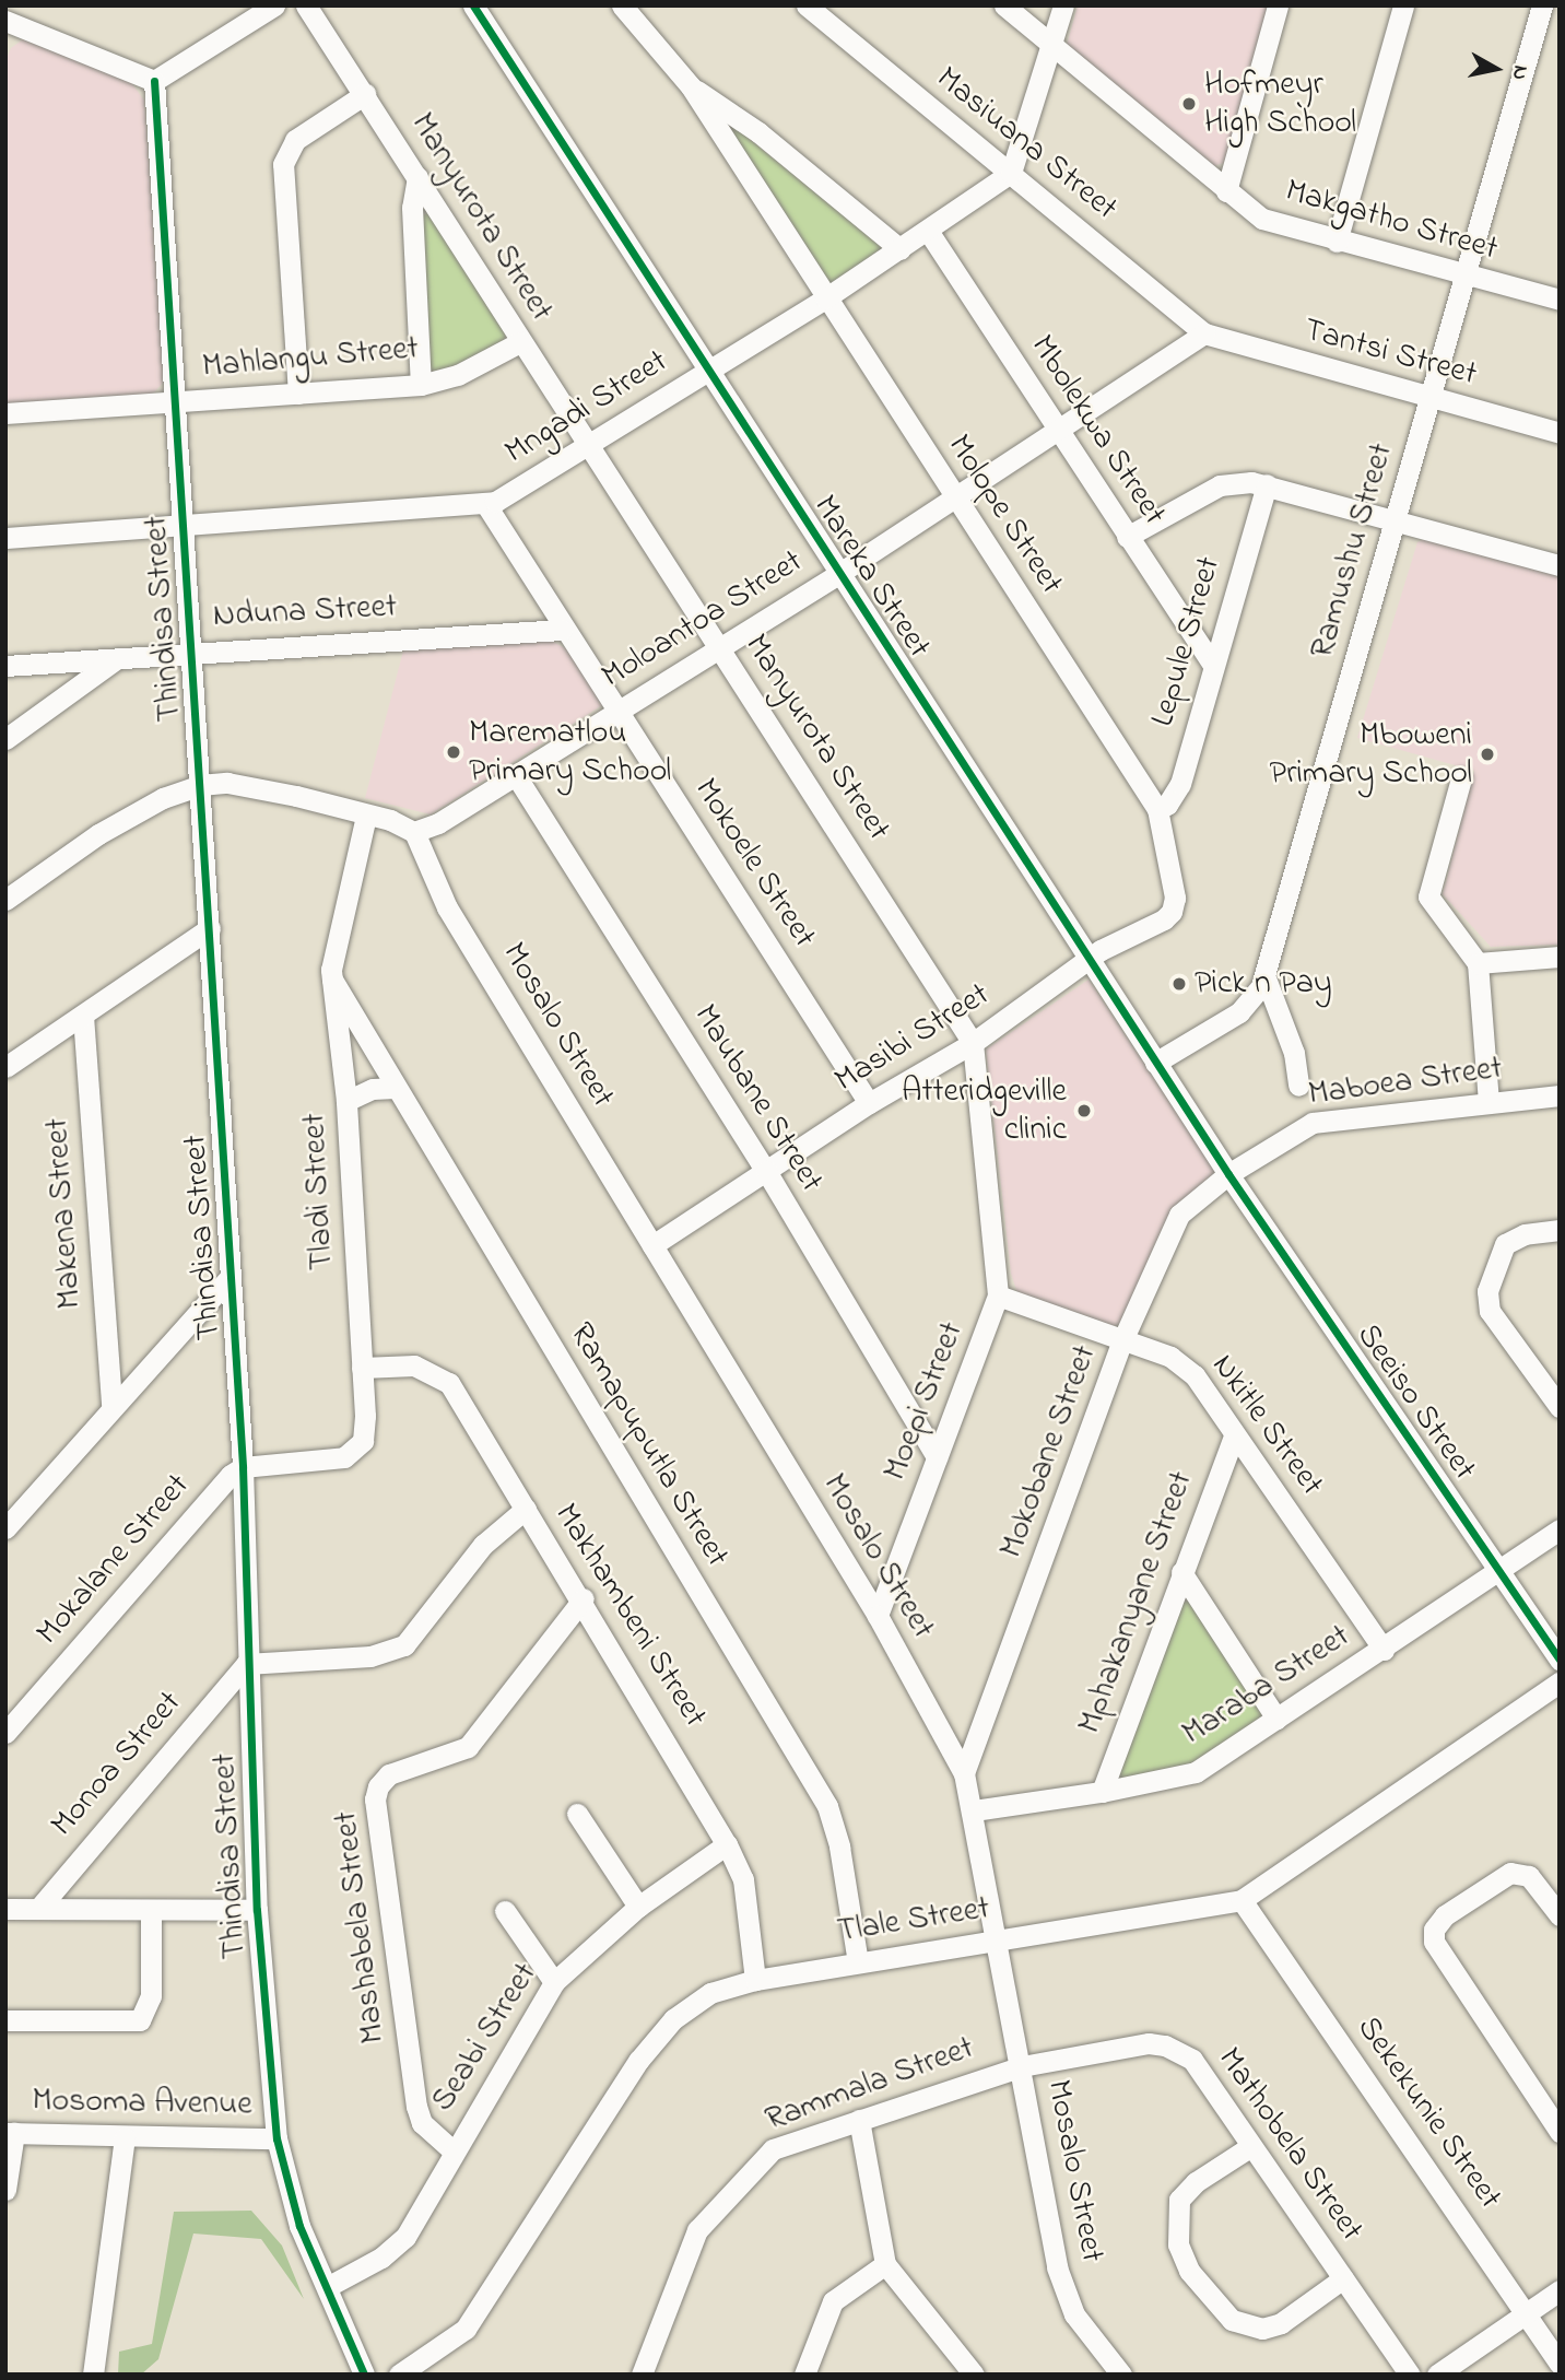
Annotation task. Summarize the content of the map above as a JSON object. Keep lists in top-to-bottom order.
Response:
{
  "streets": {
    "street": [
      "Masiuana Street",
      "Manyurota Street",
      "Makgatho Street",
      "Tantsi Street",
      "Mahlangu Street",
      "Mngadi Street",
      "Mbolekwa Street",
      "Molope Street",
      "Ramushu Street",
      "Mareka Street",
      "Nduna Street",
      "Thindisa Street",
      "Moloantoa Street",
      "Lepule Street",
      "Mokoele Street",
      "Mosalo Street",
      "Masibi Street",
      "Maboea Street",
      "Maubane Street",
      "Tladi Street",
      "Makena Street",
      "Moepi Street",
      "Seeiso Street",
      "Nkitle Street",
      "Ramapuputla Street",
      "Mokobane Street",
      "Mokalane Street",
      "Mphakanyane Street",
      "Makhambeni Street",
      "Maraba Street",
      "Monoa Street",
      "Tlale Street",
      "Mashabela Street",
      "Seabi Street",
      "Rammala Street",
      "Mosoma Avenue",
      "Sekekunie Street",
      "Mathobela Street"
    ]
  },
  "crossings": [
    ["Masiuana Street", "Tantsi Street"],
    ["Masiuana Street", "Mngadi Street"],
    ["Masiuana Street", "Moloantoa Street"],
    ["Manyurota Street", "Mahlangu Street"],
    ["Manyurota Street", "Mngadi Street"],
    ["Manyurota Street", "Moloantoa Street"],
    ["Manyurota Street", "Masibi Street"],
    ["Makgatho Street", "Ramushu Street"],
    ["Tantsi Street", "Ramushu Street"],
    ["Tantsi Street", "Moloantoa Street"],
    ["Mahlangu Street", "Thindisa Street"],
    ["Mngadi Street", "Mbolekwa Street"],
    ["Mngadi Street", "Molope Street"],
    ["Mngadi Street", "Mareka Street"],
    ["Mngadi Street", "Thindisa Street"],
    ["Mngadi Street", "Mokoele Street"],
    ["Mbolekwa Street", "Moloantoa Street"],
    ["Mbolekwa Street", "Lepule Street"],
    ["Molope Street", "Mareka Street"],
    ["Molope Street", "Moloantoa Street"],
    ["Molope Street", "Lepule Street"],
    ["Molope Street", "Masibi Street"],
    ["Ramushu Street", "Mareka Street"],
    ["Mareka Street", "Moloantoa Street"],
    ["Mareka Street", "Masibi Street"],
    ["Mareka Street", "Maboea Street"],
    ["Mareka Street", "Seeiso Street"],
    ["Mareka Street", "Mokobane Street"],
    ["Nduna Street", "Thindisa Street"],
    ["Nduna Street", "Mokoele Street"],
    ["Thindisa Street", "Tladi Street"],
    ["Thindisa Street", "Mokalane Street"],
    ["Thindisa Street", "Monoa Street"],
    ["Thindisa Street", "Seabi Street"],
    ["Thindisa Street", "Mosoma Avenue"],
    ["Moloantoa Street", "Mokoele Street"],
    ["Moloantoa Street", "Mosalo Street"],
    ["Moloantoa Street", "Maubane Street"],
    ["Mokoele Street", "Masibi Street"],
    ["Mosalo Street", "Masibi Street"],
    ["Mosalo Street", "Moepi Street"],
    ["Mosalo Street", "Mokobane Street"],
    ["Mosalo Street", "Maraba Street"],
    ["Mosalo Street", "Tlale Street"],
    ["Mosalo Street", "Rammala Street"],
    ["Mosalo Street", "Mathobela Street"],
    ["Masibi Street", "Maubane Street"],
    ["Maboea Street", "Seeiso Street"],
    ["Maboea Street", "Mokobane Street"],
    ["Maubane Street", "Moepi Street"],
    ["Tladi Street", "Ramapuputla Street"],
    ["Tladi Street", "Mokalane Street"],
    ["Tladi Street", "Makhambeni Street"],
    ["Moepi Street", "Nkitle Street"],
    ["Seeiso Street", "Mokobane Street"],
    ["Seeiso Street", "Maraba Street"],
    ["Nkitle Street", "Mokobane Street"],
    ["Nkitle Street", "Mphakanyane Street"],
    ["Nkitle Street", "Maraba Street"],
    ["Ramapuputla Street", "Tlale Street"],
    ["Mphakanyane Street", "Maraba Street"],
    ["Makhambeni Street", "Tlale Street"],
    ["Makhambeni Street", "Mashabela Street"],
    ["Makhambeni Street", "Seabi Street"],
    ["Tlale Street", "Sekekunie Street"],
    ["Mashabela Street", "Seabi Street"],
    ["Rammala Street", "Mathobela Street"]
  ],
  "places": [
    "Hofmeyr High School",
    "Marematlou Primary School",
    "Mboweni Primary School",
    "Pick n Pay",
    "Atteridgeville clinic"
  ],
  "north": "right"
}
